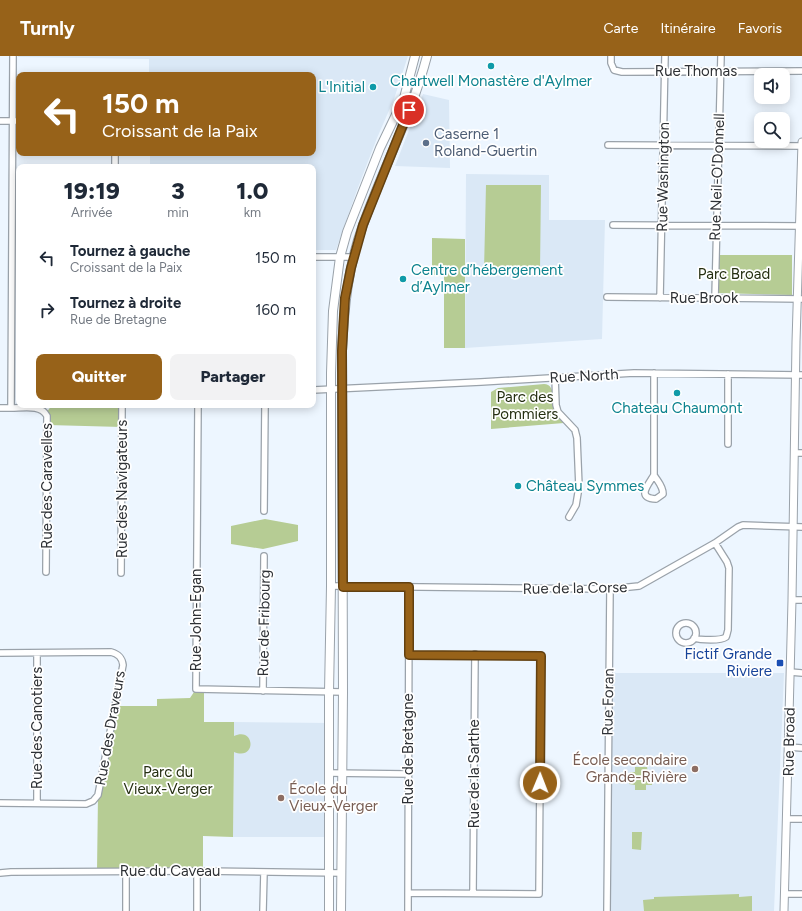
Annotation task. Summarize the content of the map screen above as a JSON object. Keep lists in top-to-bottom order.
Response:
{
  "streets": {
    "street": [
      "Rue Thomas",
      "Rue Washington",
      "Rue Neil-O'Donnell",
      "Rue Brook",
      "Rue North",
      "Rue des Caravelles",
      "Rue des Navigateurs",
      "Rue de la Corse",
      "Rue John-Egan",
      "Rue de Fribourg",
      "Rue Foran",
      "Rue des Canotiers",
      "Rue des Draveurs",
      "Rue Broad",
      "Rue de Bretagne",
      "Rue de la Sarthe",
      "Rue du Caveau"
    ]
  },
  "crossings": [
    ["Rue Thomas", "Rue Washington"],
    ["Rue Thomas", "Rue Neil-O'Donnell"],
    ["Rue Washington", "Rue Brook"],
    ["Rue Neil-O'Donnell", "Rue Brook"],
    ["Rue Brook", "Rue Broad"],
    ["Rue North", "Rue Broad"],
    ["Rue de la Corse", "Rue Foran"],
    ["Rue de la Corse", "Rue Broad"],
    ["Rue de la Corse", "Rue de Bretagne"],
    ["Rue John-Egan", "Rue de Fribourg"],
    ["Rue des Canotiers", "Rue des Draveurs"]
  ],
  "parks": ["Parc Broad", "Parc des Pommiers", "Parc du Vieux-Verger"],
  "places": {
    "other": [
      "Chartwell Monastère d'Aylmer",
      "L'Initial",
      "Caserne 1 Roland-Guertin",
      "Centre d’hébergement d’Aylmer",
      "Chateau Chaumont",
      "Château Symmes",
      "École secondaire Grande-Rivière",
      "École du Vieux-Verger"
    ],
    "transit": ["Fictif Grande Riviere"]
  },
  "page": {
    "header": "Turnly",
    "nav": ["Carte", "Itinéraire", "Favoris"],
    "turn": ["150 m", "Croissant de la Paix"],
    "eta": [
      "19:19",
      "Arrivée",
      "3",
      "min",
      "1.0",
      "km"
    ],
    "list": [
      {
        "name": "Tournez à gauche",
        "note": "Croissant de la Paix",
        "value": "150 m"
      },
      {
        "name": "Tournez à droite",
        "note": "Rue de Bretagne",
        "value": "160 m"
      }
    ],
    "buttons": ["Quitter", "Partager"]
  }
}
